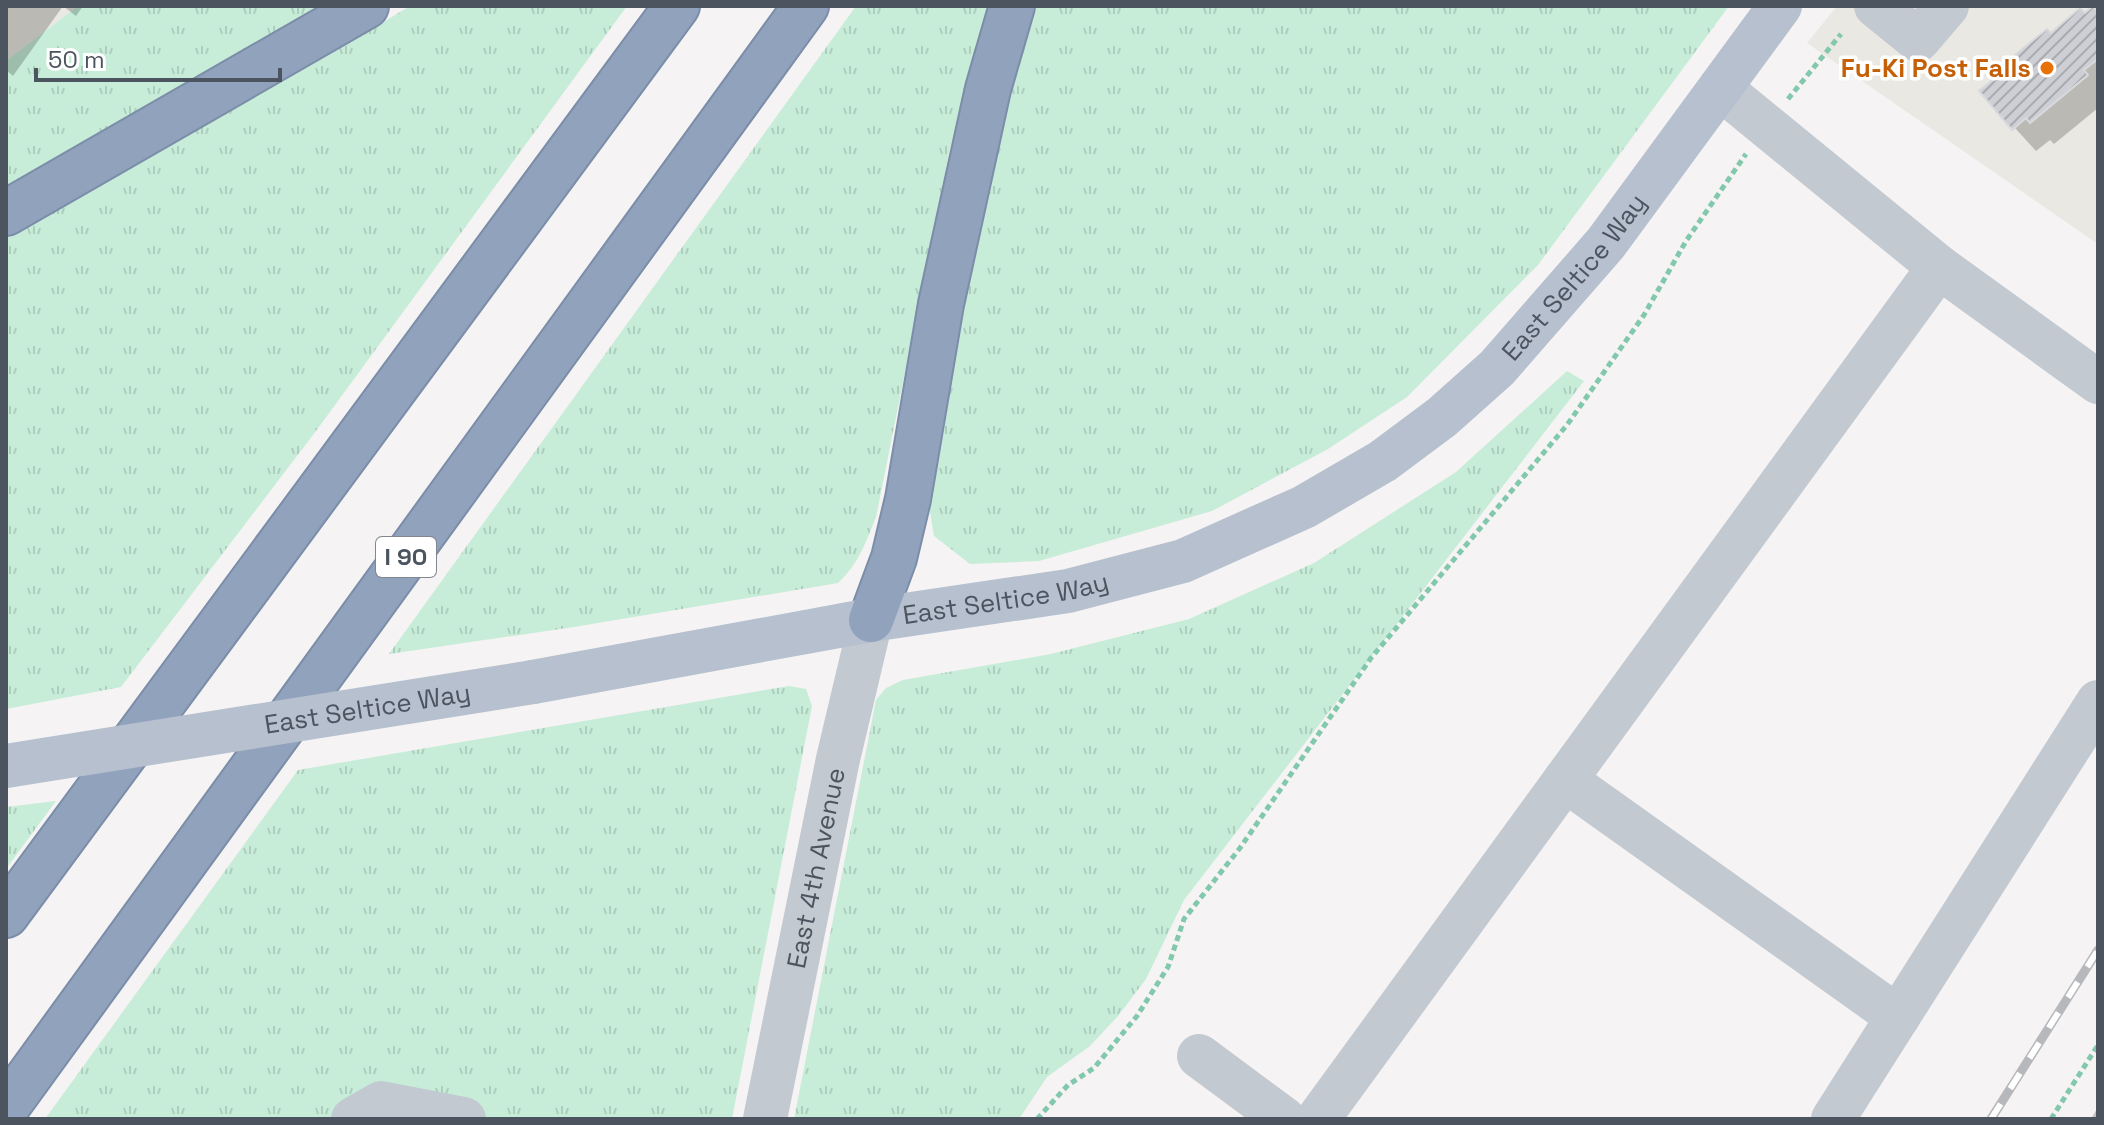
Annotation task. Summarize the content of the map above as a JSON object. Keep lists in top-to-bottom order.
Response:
{
  "streets": {
    "highway": ["I 90"],
    "main road": ["East Seltice Way"],
    "street": ["East 4th Avenue"]
  },
  "crossings": [
    ["East Seltice Way", "East 4th Avenue"]
  ],
  "places": ["Fu-Ki Post Falls"],
  "scale_bar": "50 m"
}
